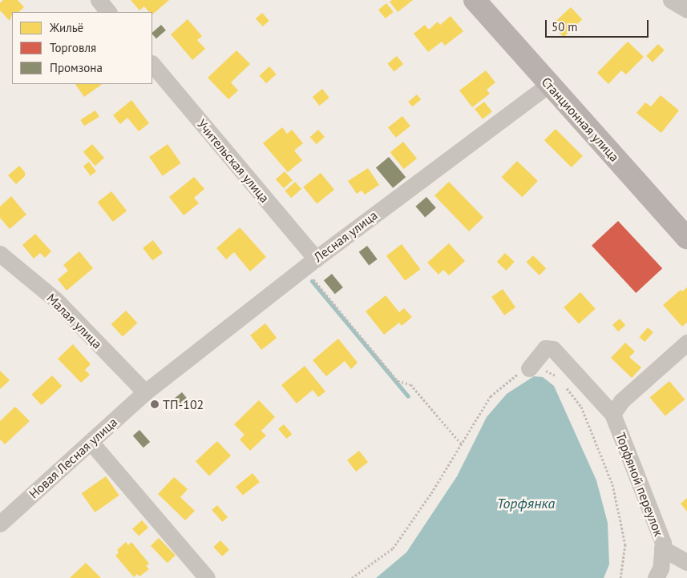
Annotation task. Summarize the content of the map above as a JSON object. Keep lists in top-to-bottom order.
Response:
{
  "streets": {
    "main road": ["Станционная улица"],
    "street": [
      "Учительская улица",
      "Лесная улица",
      "Малая улица",
      "Новая Лесная улица",
      "Торфяной переулок"
    ]
  },
  "crossings": [
    ["Станционная улица", "Лесная улица"],
    ["Учительская улица", "Лесная улица"],
    ["Лесная улица", "Малая улица"],
    ["Лесная улица", "Новая Лесная улица"],
    ["Малая улица", "Новая Лесная улица"]
  ],
  "water": ["Торфянка"],
  "places": ["ТП-102"],
  "legend": ["Жильё", "Торговля", "Промзона"],
  "scale_bar": "50 m"
}
